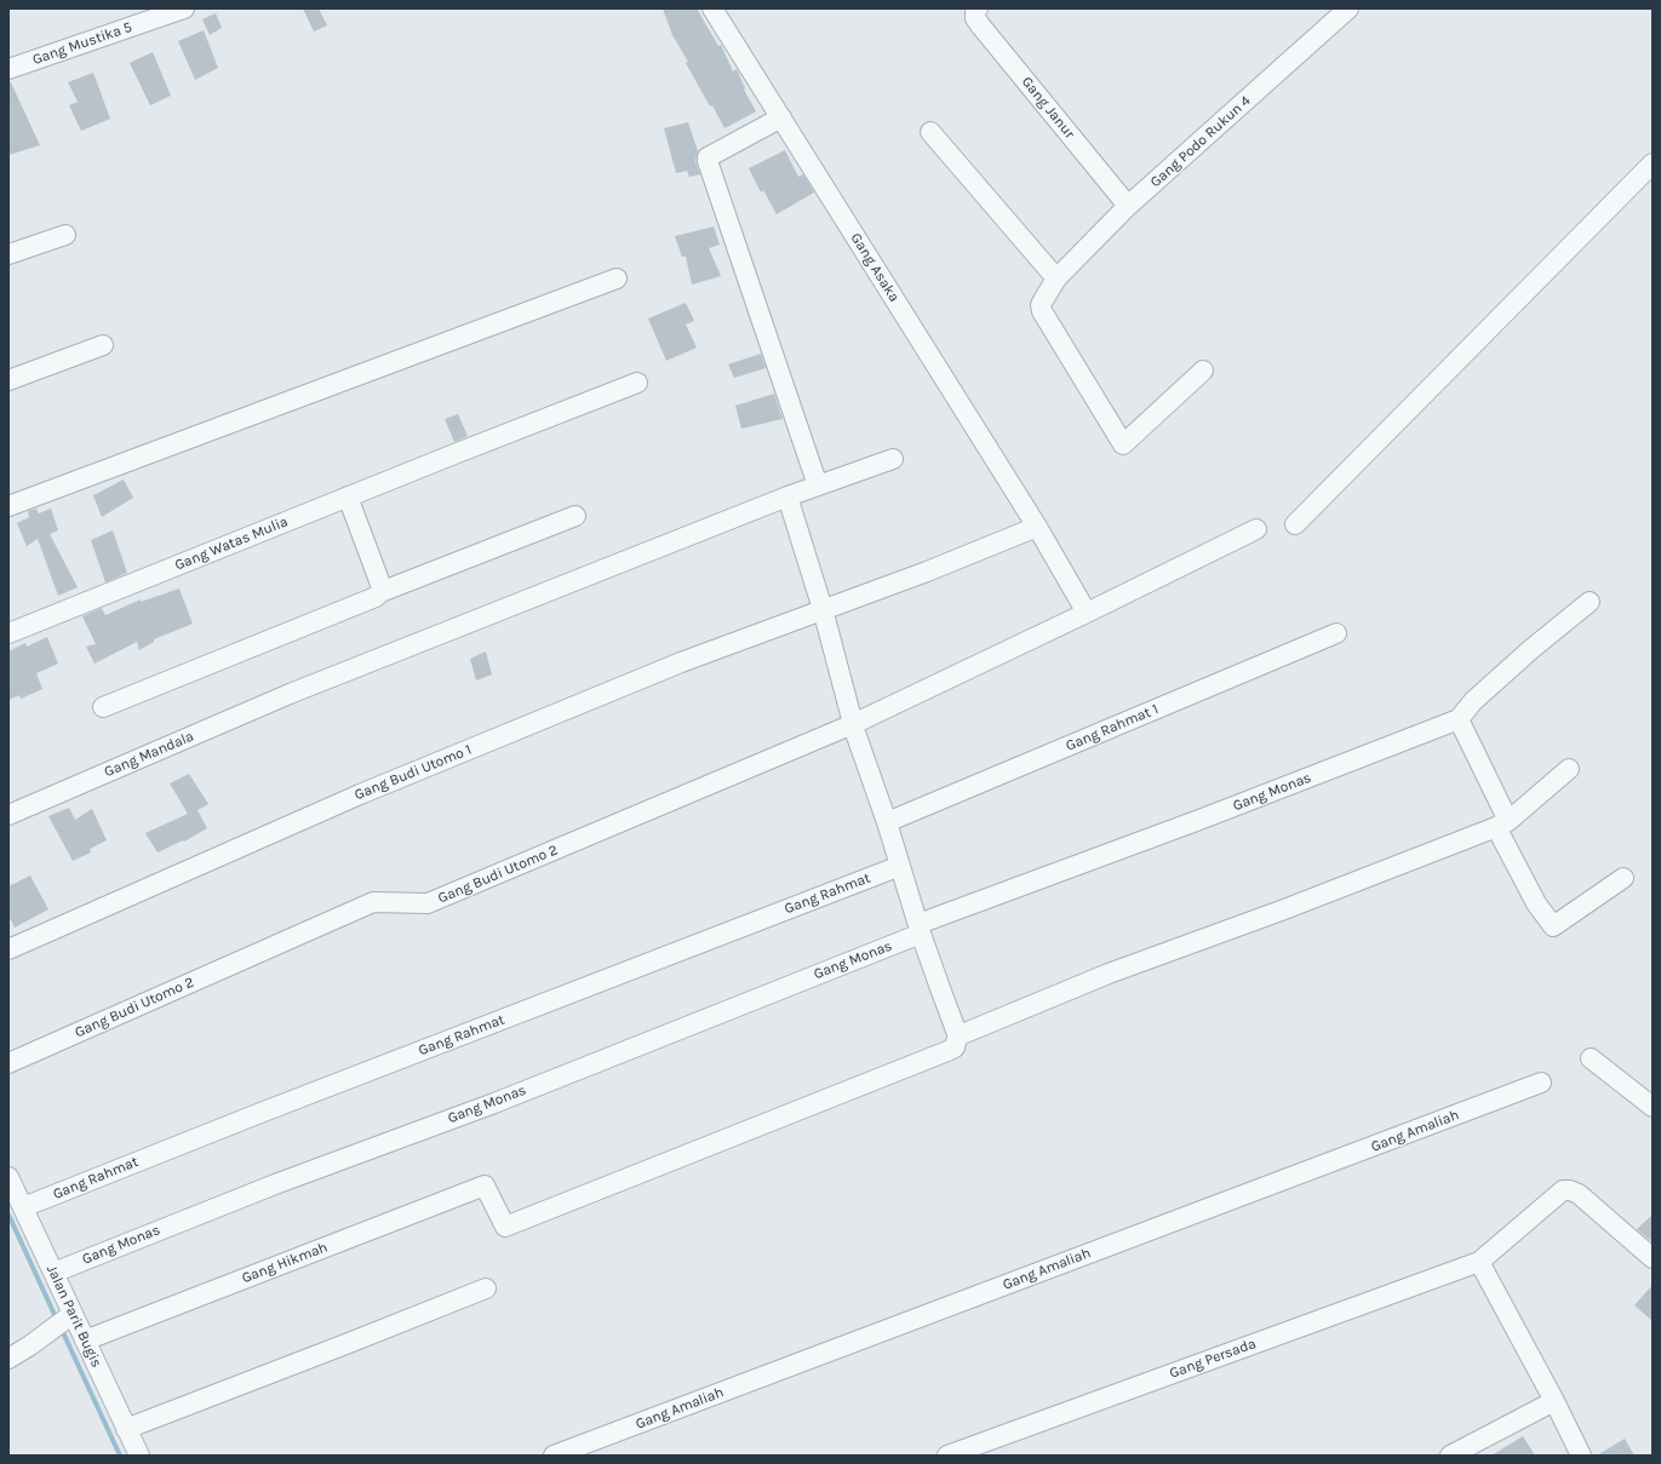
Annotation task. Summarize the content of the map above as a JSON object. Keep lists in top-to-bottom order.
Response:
{
  "streets": {
    "street": [
      "Gang Mustika 5",
      "Gang Janur",
      "Gang Podo Rukun 4",
      "Gang Asaka",
      "Gang Watas Mulia",
      "Gang Rahmat 1",
      "Gang Mandala",
      "Gang Budi Utomo 1",
      "Gang Monas",
      "Gang Budi Utomo 2",
      "Gang Rahmat",
      "Gang Amaliah",
      "Gang Hikmah",
      "Jalan Parit Bugis",
      "Gang Persada"
    ]
  },
  "crossings": [
    ["Gang Janur", "Gang Podo Rukun 4"],
    ["Gang Asaka", "Gang Budi Utomo 1"],
    ["Gang Asaka", "Gang Budi Utomo 2"],
    ["Gang Monas", "Jalan Parit Bugis"],
    ["Gang Rahmat", "Jalan Parit Bugis"],
    ["Gang Hikmah", "Jalan Parit Bugis"]
  ]
}
